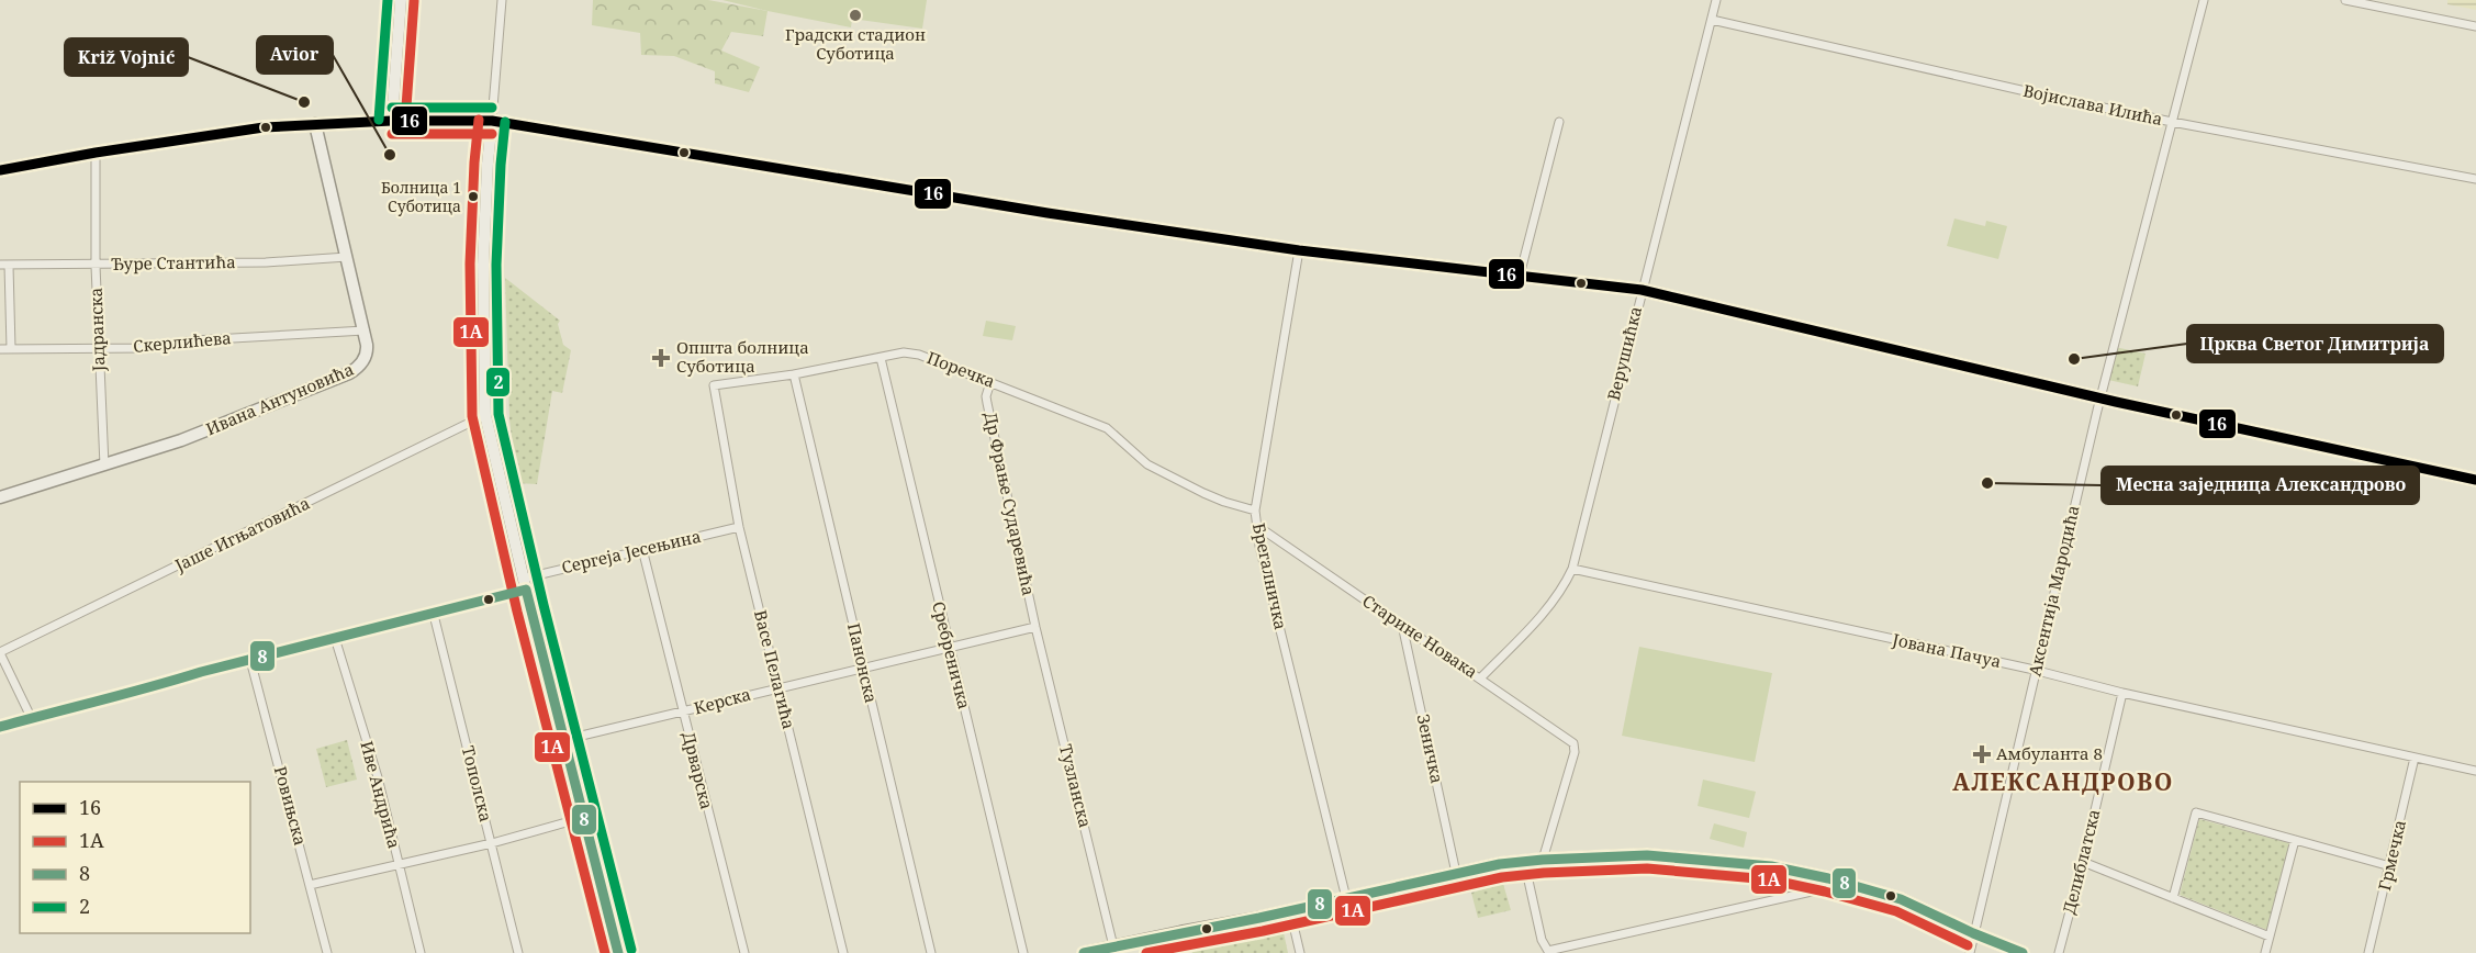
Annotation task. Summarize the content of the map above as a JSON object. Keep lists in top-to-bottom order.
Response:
{
  "streets": {
    "main road": ["Ивана Антуновића"],
    "street": [
      "Војислава Илића",
      "Ђуре Стантића",
      "Јадранска",
      "Скерлићева",
      "Верушићка",
      "Поречка",
      "Др Фрање Сударевића",
      "Јаше Игњатовића",
      "Сергеја Јесењина",
      "Брегалничка",
      "Аксентија Мародића",
      "Старине Новака",
      "Јована Пачуа",
      "Сребреничка",
      "Панонска",
      "Васе Пелагића",
      "Керска",
      "Зеничка",
      "Дрварска",
      "Тополска",
      "Тузланска",
      "Иве Андрића",
      "Ровињска",
      "Грмечка",
      "Делиблатска"
    ]
  },
  "crossings": [
    ["Војислава Илића", "Верушићка"],
    ["Војислава Илића", "Аксентија Мародића"],
    ["Ђуре Стантића", "Јадранска"],
    ["Ђуре Стантића", "Ивана Антуновића"],
    ["Јадранска", "Скерлићева"],
    ["Јадранска", "Ивана Антуновића"],
    ["Скерлићева", "Ивана Антуновића"],
    ["Верушићка", "Старине Новака"],
    ["Верушићка", "Јована Пачуа"],
    ["Поречка", "Др Фрање Сударевића"],
    ["Поречка", "Брегалничка"],
    ["Поречка", "Сребреничка"],
    ["Поречка", "Панонска"],
    ["Поречка", "Васе Пелагића"],
    ["Др Фрање Сударевића", "Керска"],
    ["Др Фрање Сударевића", "Тузланска"],
    ["Сергеја Јесењина", "Васе Пелагића"],
    ["Сергеја Јесењина", "Дрварска"],
    ["Сергеја Јесењина", "Тополска"],
    ["Сергеја Јесењина", "Иве Андрића"],
    ["Сергеја Јесењина", "Ровињска"],
    ["Брегалничка", "Старине Новака"],
    ["Аксентија Мародића", "Јована Пачуа"],
    ["Старине Новака", "Зеничка"],
    ["Јована Пачуа", "Грмечка"],
    ["Јована Пачуа", "Делиблатска"],
    ["Сребреничка", "Керска"],
    ["Панонска", "Керска"],
    ["Васе Пелагића", "Керска"],
    ["Керска", "Дрварска"],
    ["Керска", "Тузланска"]
  ],
  "districts": ["АЛЕКСАНДРОВО"],
  "places": {
    "other": [
      "Градски стадион Суботица",
      "Križ Vojnić",
      "Avior",
      "Болница 1 Суботица",
      "Црква Светог Димитрија",
      "Месна заједница Александрово"
    ],
    "health": ["Општа болница Суботица", "Амбуланта 8"]
  },
  "lines": [
    "transit line 2",
    "transit line 1A",
    "transit line 16",
    "transit line 8"
  ],
  "legend": [
    "16",
    "1A",
    "8",
    "2"
  ]
}
